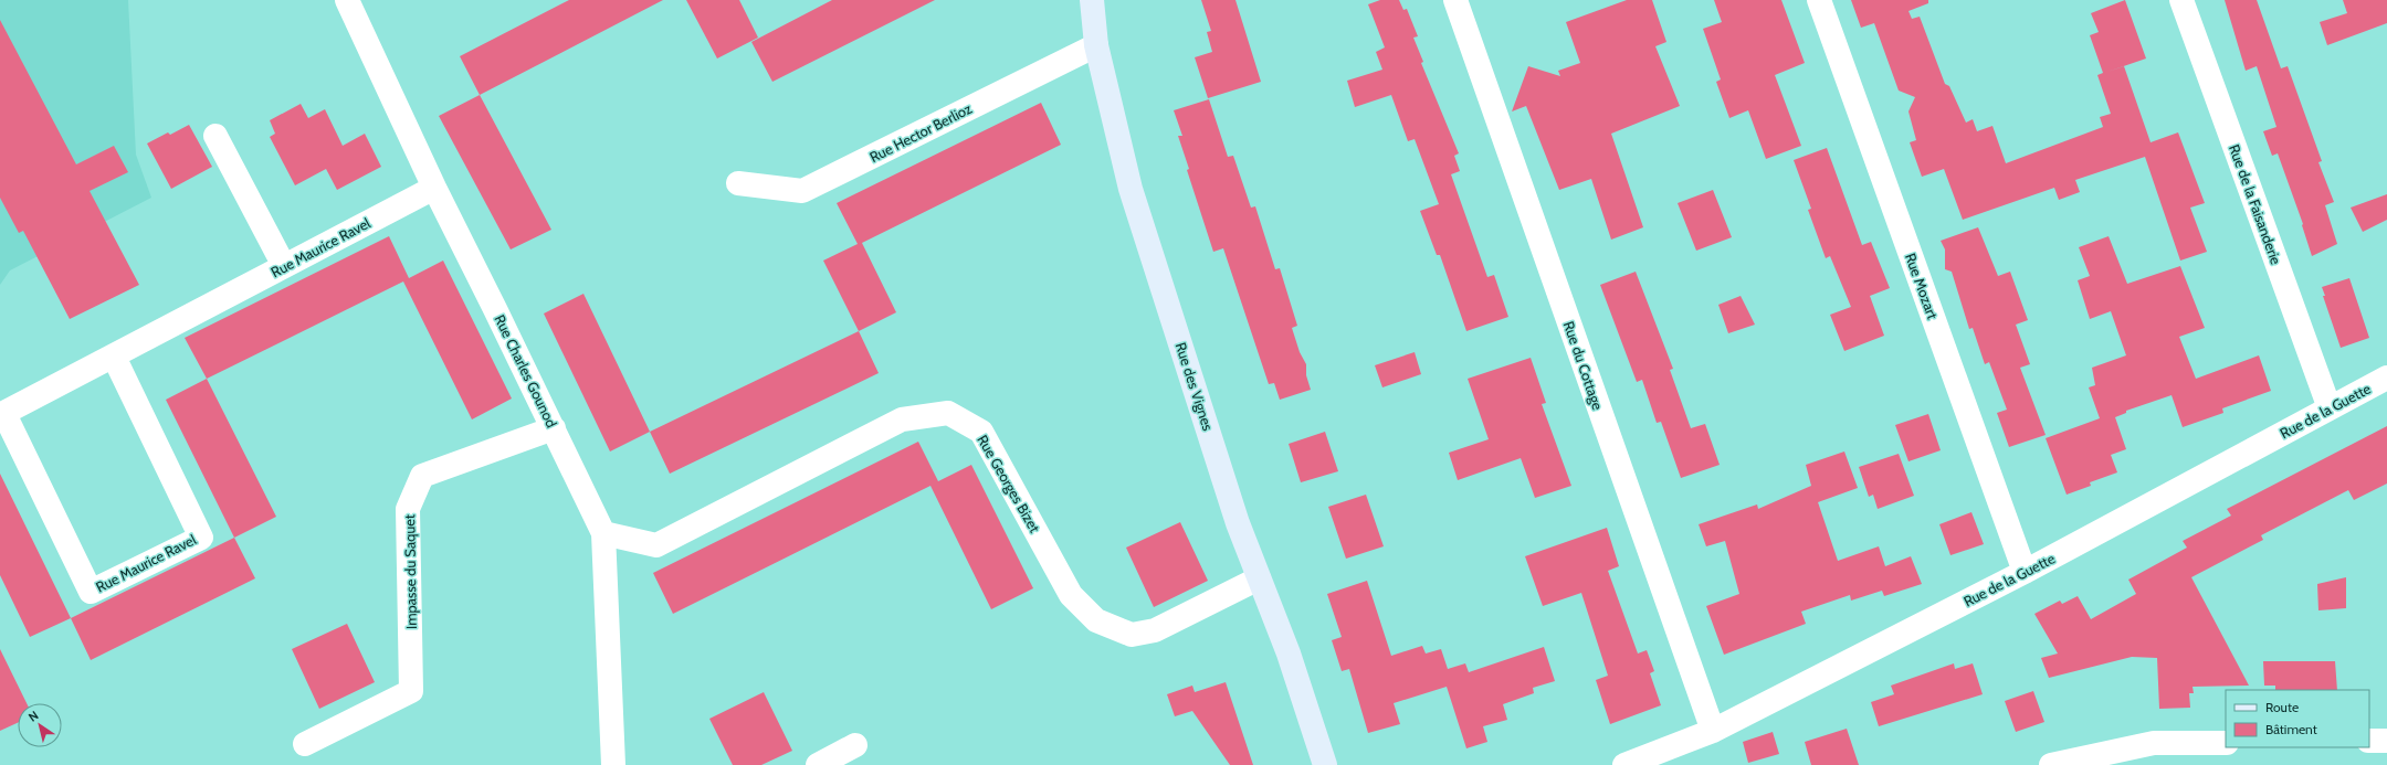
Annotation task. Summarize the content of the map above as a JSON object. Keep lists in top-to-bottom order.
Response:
{
  "streets": {
    "street": [
      "Rue Hector Berlioz",
      "Rue de la Faisanderie",
      "Rue Maurice Ravel",
      "Rue Mozart",
      "Rue du Cottage",
      "Rue Charles Gounod",
      "Rue des Vignes",
      "Rue de la Guette",
      "Rue Georges Bizet",
      "Impasse du Saquet"
    ]
  },
  "crossings": [
    ["Rue Hector Berlioz", "Rue des Vignes"],
    ["Rue de la Faisanderie", "Rue de la Guette"],
    ["Rue Maurice Ravel", "Rue Charles Gounod"],
    ["Rue Mozart", "Rue de la Guette"],
    ["Rue du Cottage", "Rue de la Guette"],
    ["Rue Charles Gounod", "Rue Georges Bizet"],
    ["Rue Charles Gounod", "Impasse du Saquet"],
    ["Rue des Vignes", "Rue Georges Bizet"]
  ],
  "legend": ["Route", "Bâtiment"],
  "north": "top left"
}
